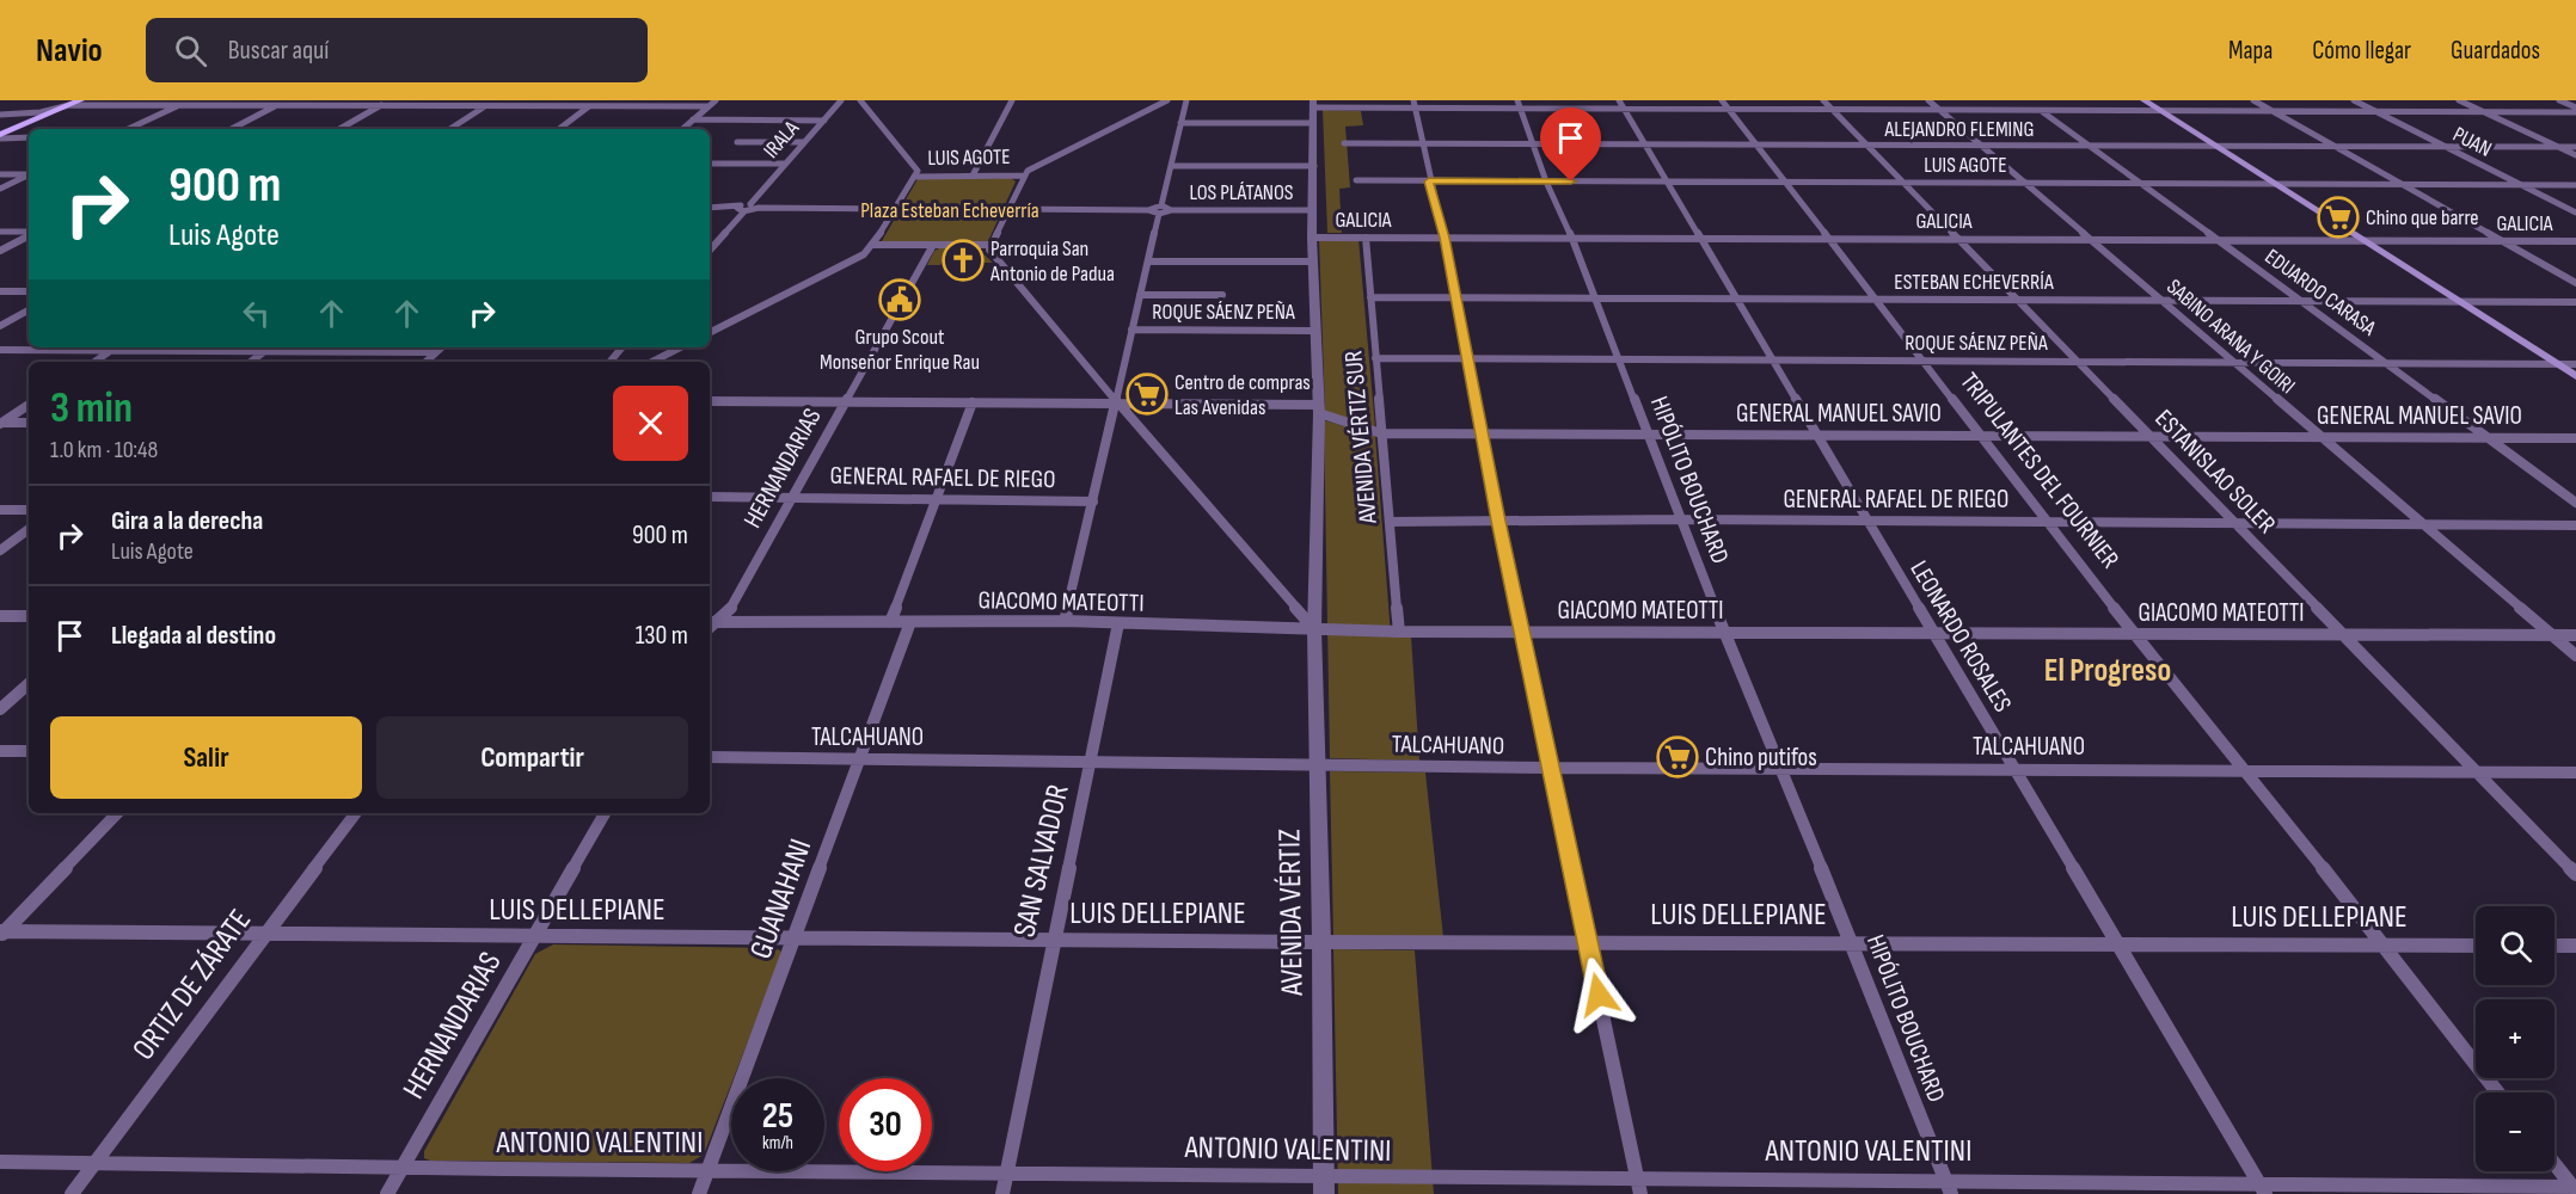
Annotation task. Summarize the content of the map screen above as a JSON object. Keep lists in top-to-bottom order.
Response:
{
  "streets": {
    "street": [
      "ALEJANDRO FLEMING",
      "IRALA",
      "PUAN",
      "LUIS AGOTE",
      "LOS PLÁTANOS",
      "GALICIA",
      "ESTEBAN ECHEVERRÍA",
      "EDUARDO CARASA",
      "ROQUE SÁENZ PEÑA",
      "SABINO ARANA Y GOIRI",
      "GENERAL MANUEL SAVIO",
      "AVENIDA VÉRTIZ SUR",
      "HERNANDARIAS",
      "TRIPULANTES DEL FOURNIER",
      "ESTANISLAO SOLER",
      "GENERAL RAFAEL DE RIEGO",
      "HIPÓLITO BOUCHARD",
      "GIACOMO MATEOTTI",
      "LEONARDO ROSALES",
      "TALCAHUANO",
      "SAN SALVADOR",
      "GUANAHANI",
      "LUIS DELLEPIANE",
      "AVENIDA VÉRTIZ",
      "ORTIZ DE ZÁRATE",
      "ANTONIO VALENTINI"
    ]
  },
  "crossings": [
    ["ALEJANDRO FLEMING", "PUAN"],
    ["ALEJANDRO FLEMING", "EDUARDO CARASA"],
    ["ALEJANDRO FLEMING", "SABINO ARANA Y GOIRI"],
    ["ALEJANDRO FLEMING", "TRIPULANTES DEL FOURNIER"],
    ["ALEJANDRO FLEMING", "ESTANISLAO SOLER"],
    ["ALEJANDRO FLEMING", "HIPÓLITO BOUCHARD"],
    ["ALEJANDRO FLEMING", "LEONARDO ROSALES"],
    ["PUAN", "LUIS AGOTE"],
    ["LUIS AGOTE", "EDUARDO CARASA"],
    ["LUIS AGOTE", "SABINO ARANA Y GOIRI"],
    ["LUIS AGOTE", "TRIPULANTES DEL FOURNIER"],
    ["LUIS AGOTE", "ESTANISLAO SOLER"],
    ["LUIS AGOTE", "HIPÓLITO BOUCHARD"],
    ["LUIS AGOTE", "LEONARDO ROSALES"],
    ["GALICIA", "EDUARDO CARASA"],
    ["GALICIA", "SABINO ARANA Y GOIRI"],
    ["GALICIA", "AVENIDA VÉRTIZ SUR"],
    ["GALICIA", "TRIPULANTES DEL FOURNIER"],
    ["GALICIA", "ESTANISLAO SOLER"],
    ["GALICIA", "HIPÓLITO BOUCHARD"],
    ["GALICIA", "LEONARDO ROSALES"],
    ["GALICIA", "AVENIDA VÉRTIZ"],
    ["ESTEBAN ECHEVERRÍA", "EDUARDO CARASA"],
    ["ESTEBAN ECHEVERRÍA", "SABINO ARANA Y GOIRI"],
    ["ESTEBAN ECHEVERRÍA", "AVENIDA VÉRTIZ SUR"],
    ["ESTEBAN ECHEVERRÍA", "TRIPULANTES DEL FOURNIER"],
    ["ESTEBAN ECHEVERRÍA", "ESTANISLAO SOLER"],
    ["ESTEBAN ECHEVERRÍA", "HIPÓLITO BOUCHARD"],
    ["ESTEBAN ECHEVERRÍA", "LEONARDO ROSALES"],
    ["EDUARDO CARASA", "ROQUE SÁENZ PEÑA"],
    ["EDUARDO CARASA", "GENERAL MANUEL SAVIO"],
    ["ROQUE SÁENZ PEÑA", "SABINO ARANA Y GOIRI"],
    ["ROQUE SÁENZ PEÑA", "AVENIDA VÉRTIZ SUR"],
    ["ROQUE SÁENZ PEÑA", "TRIPULANTES DEL FOURNIER"],
    ["ROQUE SÁENZ PEÑA", "ESTANISLAO SOLER"],
    ["ROQUE SÁENZ PEÑA", "HIPÓLITO BOUCHARD"],
    ["ROQUE SÁENZ PEÑA", "LEONARDO ROSALES"],
    ["ROQUE SÁENZ PEÑA", "AVENIDA VÉRTIZ"],
    ["SABINO ARANA Y GOIRI", "GENERAL MANUEL SAVIO"],
    ["SABINO ARANA Y GOIRI", "GENERAL RAFAEL DE RIEGO"],
    ["SABINO ARANA Y GOIRI", "GIACOMO MATEOTTI"],
    ["GENERAL MANUEL SAVIO", "AVENIDA VÉRTIZ SUR"],
    ["GENERAL MANUEL SAVIO", "HERNANDARIAS"],
    ["GENERAL MANUEL SAVIO", "TRIPULANTES DEL FOURNIER"],
    ["GENERAL MANUEL SAVIO", "ESTANISLAO SOLER"],
    ["GENERAL MANUEL SAVIO", "HIPÓLITO BOUCHARD"],
    ["GENERAL MANUEL SAVIO", "LEONARDO ROSALES"],
    ["GENERAL MANUEL SAVIO", "AVENIDA VÉRTIZ"],
    ["AVENIDA VÉRTIZ SUR", "GENERAL RAFAEL DE RIEGO"],
    ["AVENIDA VÉRTIZ SUR", "GIACOMO MATEOTTI"],
    ["HERNANDARIAS", "GENERAL RAFAEL DE RIEGO"],
    ["HERNANDARIAS", "GIACOMO MATEOTTI"],
    ["HERNANDARIAS", "LUIS DELLEPIANE"],
    ["HERNANDARIAS", "ANTONIO VALENTINI"],
    ["TRIPULANTES DEL FOURNIER", "GENERAL RAFAEL DE RIEGO"],
    ["TRIPULANTES DEL FOURNIER", "GIACOMO MATEOTTI"],
    ["TRIPULANTES DEL FOURNIER", "TALCAHUANO"],
    ["TRIPULANTES DEL FOURNIER", "LUIS DELLEPIANE"],
    ["ESTANISLAO SOLER", "GENERAL RAFAEL DE RIEGO"],
    ["ESTANISLAO SOLER", "GIACOMO MATEOTTI"],
    ["ESTANISLAO SOLER", "TALCAHUANO"],
    ["GENERAL RAFAEL DE RIEGO", "HIPÓLITO BOUCHARD"],
    ["GENERAL RAFAEL DE RIEGO", "LEONARDO ROSALES"],
    ["HIPÓLITO BOUCHARD", "GIACOMO MATEOTTI"],
    ["HIPÓLITO BOUCHARD", "TALCAHUANO"],
    ["HIPÓLITO BOUCHARD", "LUIS DELLEPIANE"],
    ["HIPÓLITO BOUCHARD", "ANTONIO VALENTINI"],
    ["GIACOMO MATEOTTI", "LEONARDO ROSALES"],
    ["GIACOMO MATEOTTI", "SAN SALVADOR"],
    ["GIACOMO MATEOTTI", "GUANAHANI"],
    ["GIACOMO MATEOTTI", "AVENIDA VÉRTIZ"],
    ["LEONARDO ROSALES", "TALCAHUANO"],
    ["LEONARDO ROSALES", "LUIS DELLEPIANE"],
    ["LEONARDO ROSALES", "ANTONIO VALENTINI"],
    ["TALCAHUANO", "SAN SALVADOR"],
    ["TALCAHUANO", "GUANAHANI"],
    ["TALCAHUANO", "AVENIDA VÉRTIZ"],
    ["SAN SALVADOR", "LUIS DELLEPIANE"],
    ["SAN SALVADOR", "ANTONIO VALENTINI"],
    ["GUANAHANI", "LUIS DELLEPIANE"],
    ["GUANAHANI", "ANTONIO VALENTINI"],
    ["LUIS DELLEPIANE", "AVENIDA VÉRTIZ"],
    ["LUIS DELLEPIANE", "ORTIZ DE ZÁRATE"],
    ["AVENIDA VÉRTIZ", "ANTONIO VALENTINI"],
    ["ORTIZ DE ZÁRATE", "ANTONIO VALENTINI"]
  ],
  "districts": ["El Progreso"],
  "parks": ["Plaza Esteban Echeverría"],
  "places": {
    "supermarket": ["Chino que barre", "Centro de compras Las Avenidas", "Chino putifos"],
    "church": ["Parroquia San Antonio de Padua"],
    "public building": ["Grupo Scout Monseñor Enrique Rau"]
  },
  "page": {
    "header": "Navio",
    "search": "Buscar aquí",
    "nav": ["Mapa", "Cómo llegar", "Guardados"],
    "turn": ["900 m", "Luis Agote"],
    "heading": ["3 min", "1.0 km · 10:48"],
    "list": [
      {
        "name": "Gira a la derecha",
        "note": "Luis Agote",
        "value": "900 m"
      },
      {
        "name": "Llegada al destino",
        "value": "130 m"
      }
    ],
    "buttons": ["Salir", "Compartir"],
    "map_buttons": ["+", "−"],
    "speed": "25 km/h",
    "limit": "30"
  }
}
